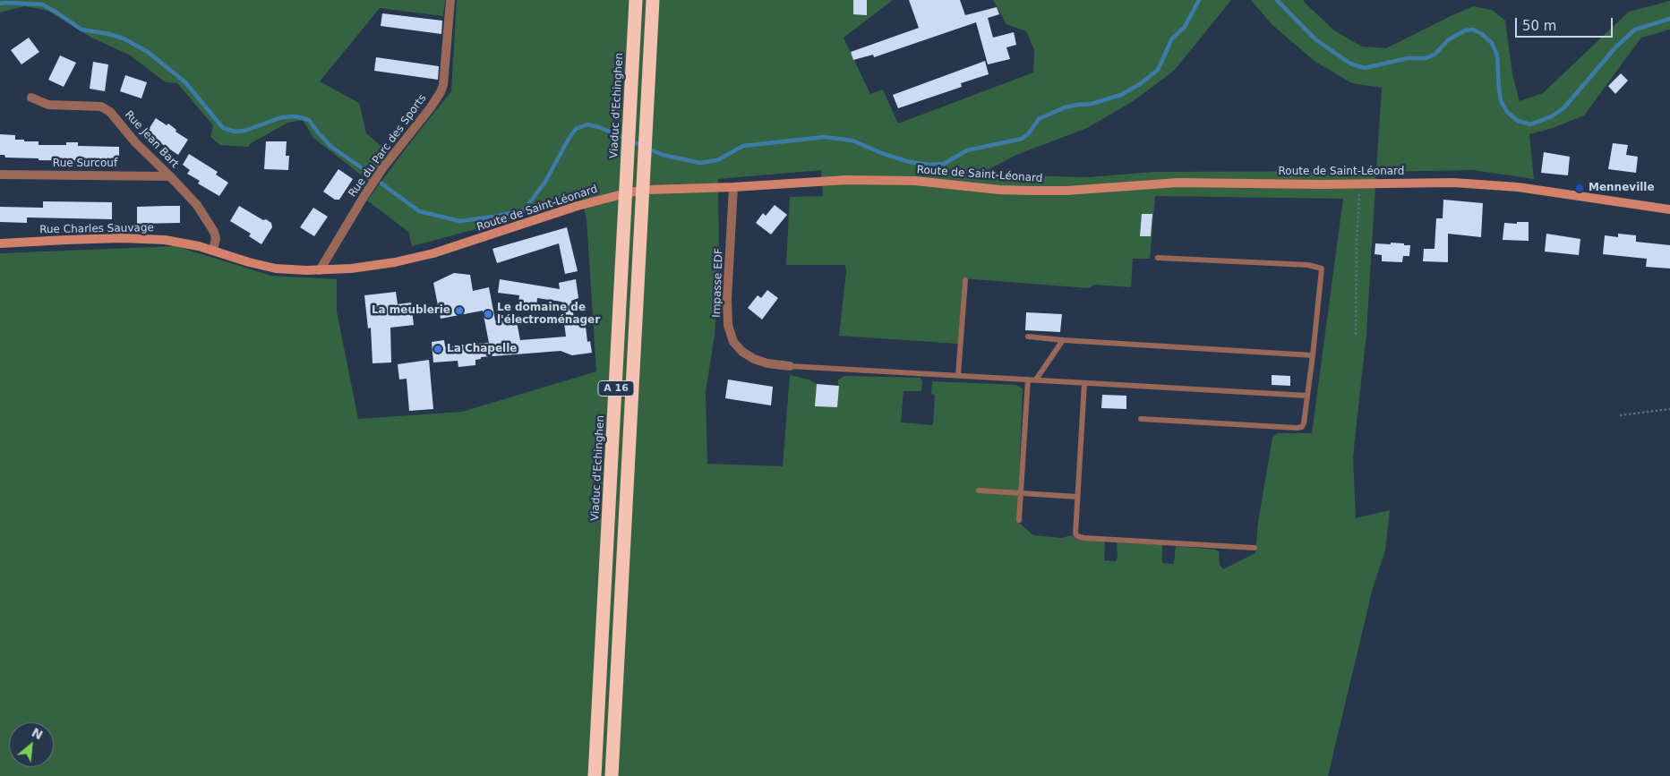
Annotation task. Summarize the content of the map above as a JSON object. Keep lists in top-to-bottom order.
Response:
{
  "streets": {
    "highway": ["Viaduc d'Echinghen", "A 16"],
    "street": [
      "Rue Jean Bart",
      "Rue du Parc des Sports",
      "Rue Surcouf",
      "Route de Saint-Léonard",
      "Rue Charles Sauvage",
      "Impasse EDF"
    ]
  },
  "crossings": [
    ["Rue Jean Bart", "Rue Surcouf"],
    ["Rue Jean Bart", "Rue Charles Sauvage"],
    ["Rue du Parc des Sports", "Rue Charles Sauvage"],
    ["Route de Saint-Léonard", "Rue Charles Sauvage"],
    ["Route de Saint-Léonard", "Impasse EDF"]
  ],
  "places": [
    "Menneville",
    "La meublerie",
    "Le domaine de l'électroménager",
    "La Chapelle"
  ],
  "scale_bar": "50 m",
  "north": "top right"
}
